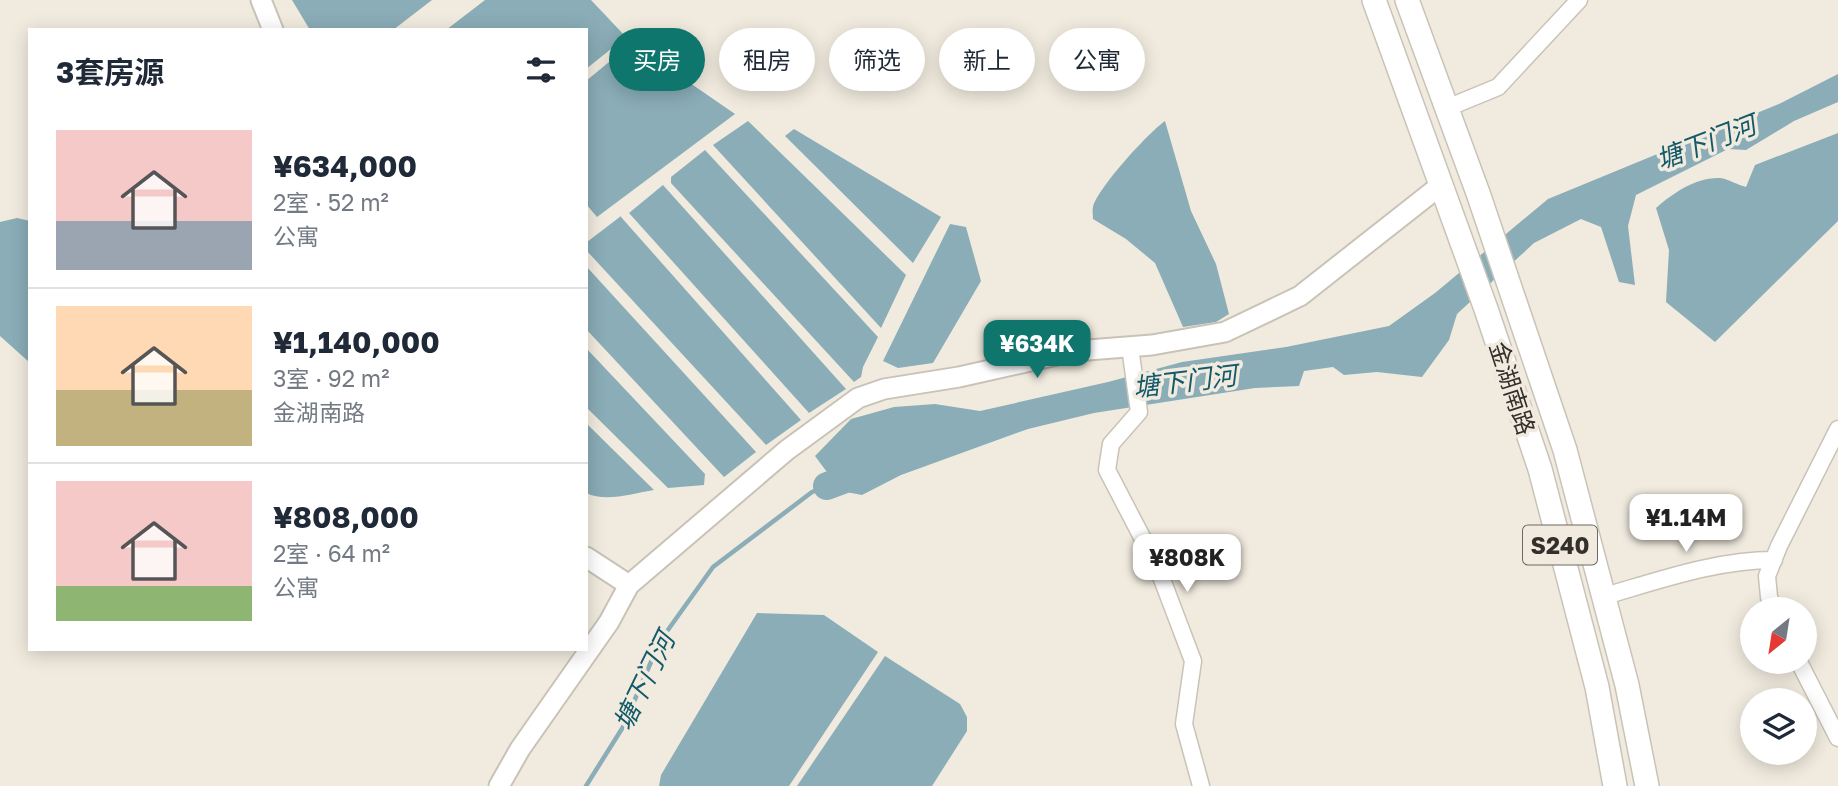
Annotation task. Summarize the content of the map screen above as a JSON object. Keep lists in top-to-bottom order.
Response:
{
  "streets": {
    "main road": ["金湖南路", "S240"]
  },
  "water": ["塘下门河"],
  "north": "bottom left",
  "page": {
    "chip": [
      "买房",
      "租房",
      "筛选",
      "新上",
      "公寓"
    ],
    "heading": "3套房源",
    "list": [
      {
        "name": "¥634,000",
        "note": "2室 · 52 m² · 公寓"
      },
      {
        "name": "¥1,140,000",
        "note": "3室 · 92 m² · 金湖南路"
      },
      {
        "name": "¥808,000",
        "note": "2室 · 64 m² · 公寓"
      }
    ],
    "price": ["¥634K", "¥1.14M", "¥808K"]
  }
}
